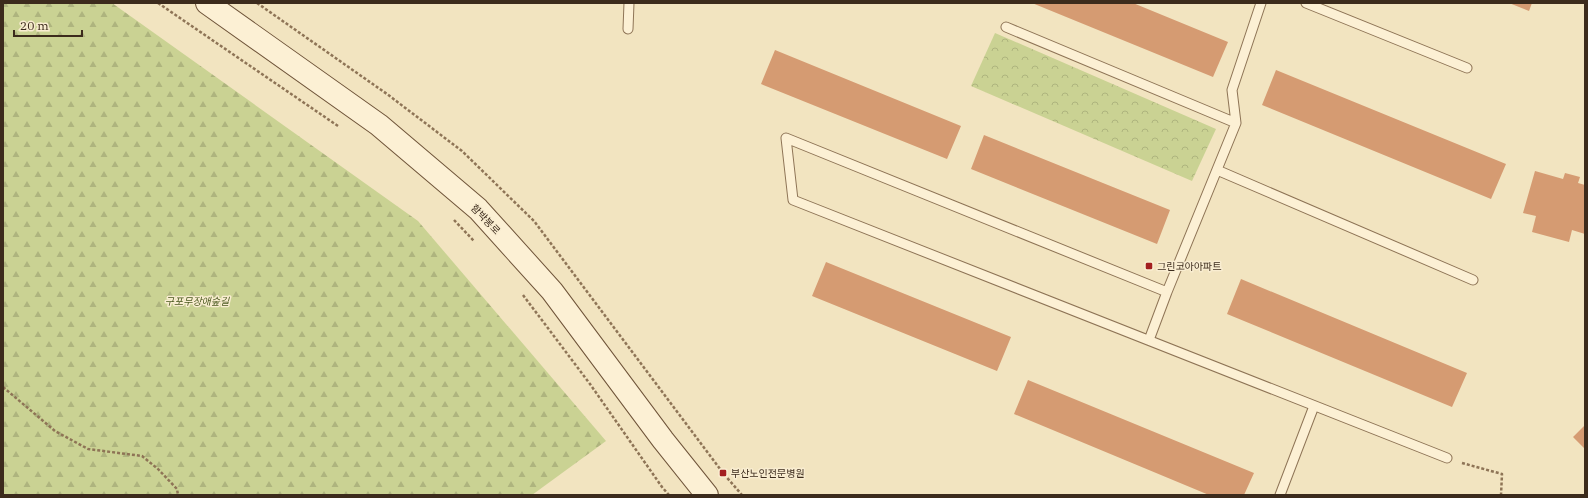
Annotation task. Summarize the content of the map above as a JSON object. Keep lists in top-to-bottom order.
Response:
{
  "streets": {
    "main road": ["함박봉로"]
  },
  "parks": ["구포무장애숲길"],
  "places": {
    "transit": ["그린코아아파트", "부산노인전문병원"]
  },
  "scale_bar": "20 m"
}
